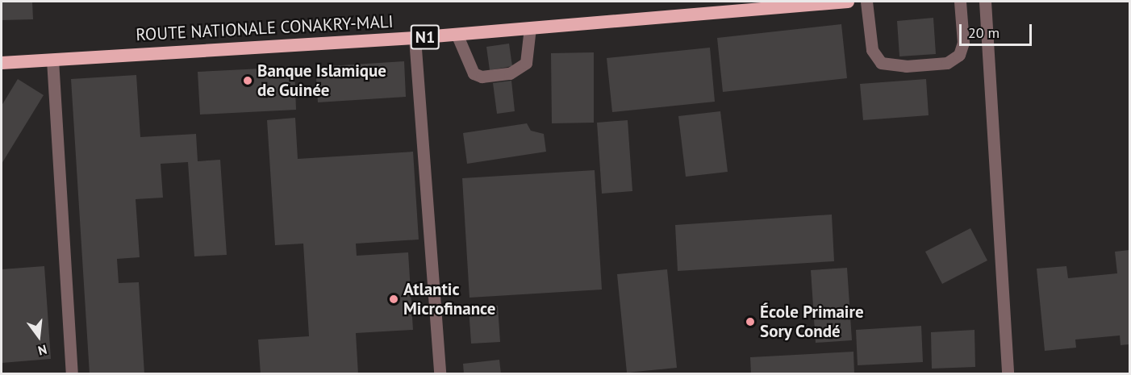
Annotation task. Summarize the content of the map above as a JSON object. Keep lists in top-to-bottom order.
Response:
{
  "streets": {
    "highway": ["ROUTE NATIONALE CONAKRY-MALI", "N1"]
  },
  "places": ["Banque Islamique de Guinée", "Atlantic Microfinance", "École Primaire Sory Condé"],
  "scale_bar": "20 m",
  "north": "bottom"
}
